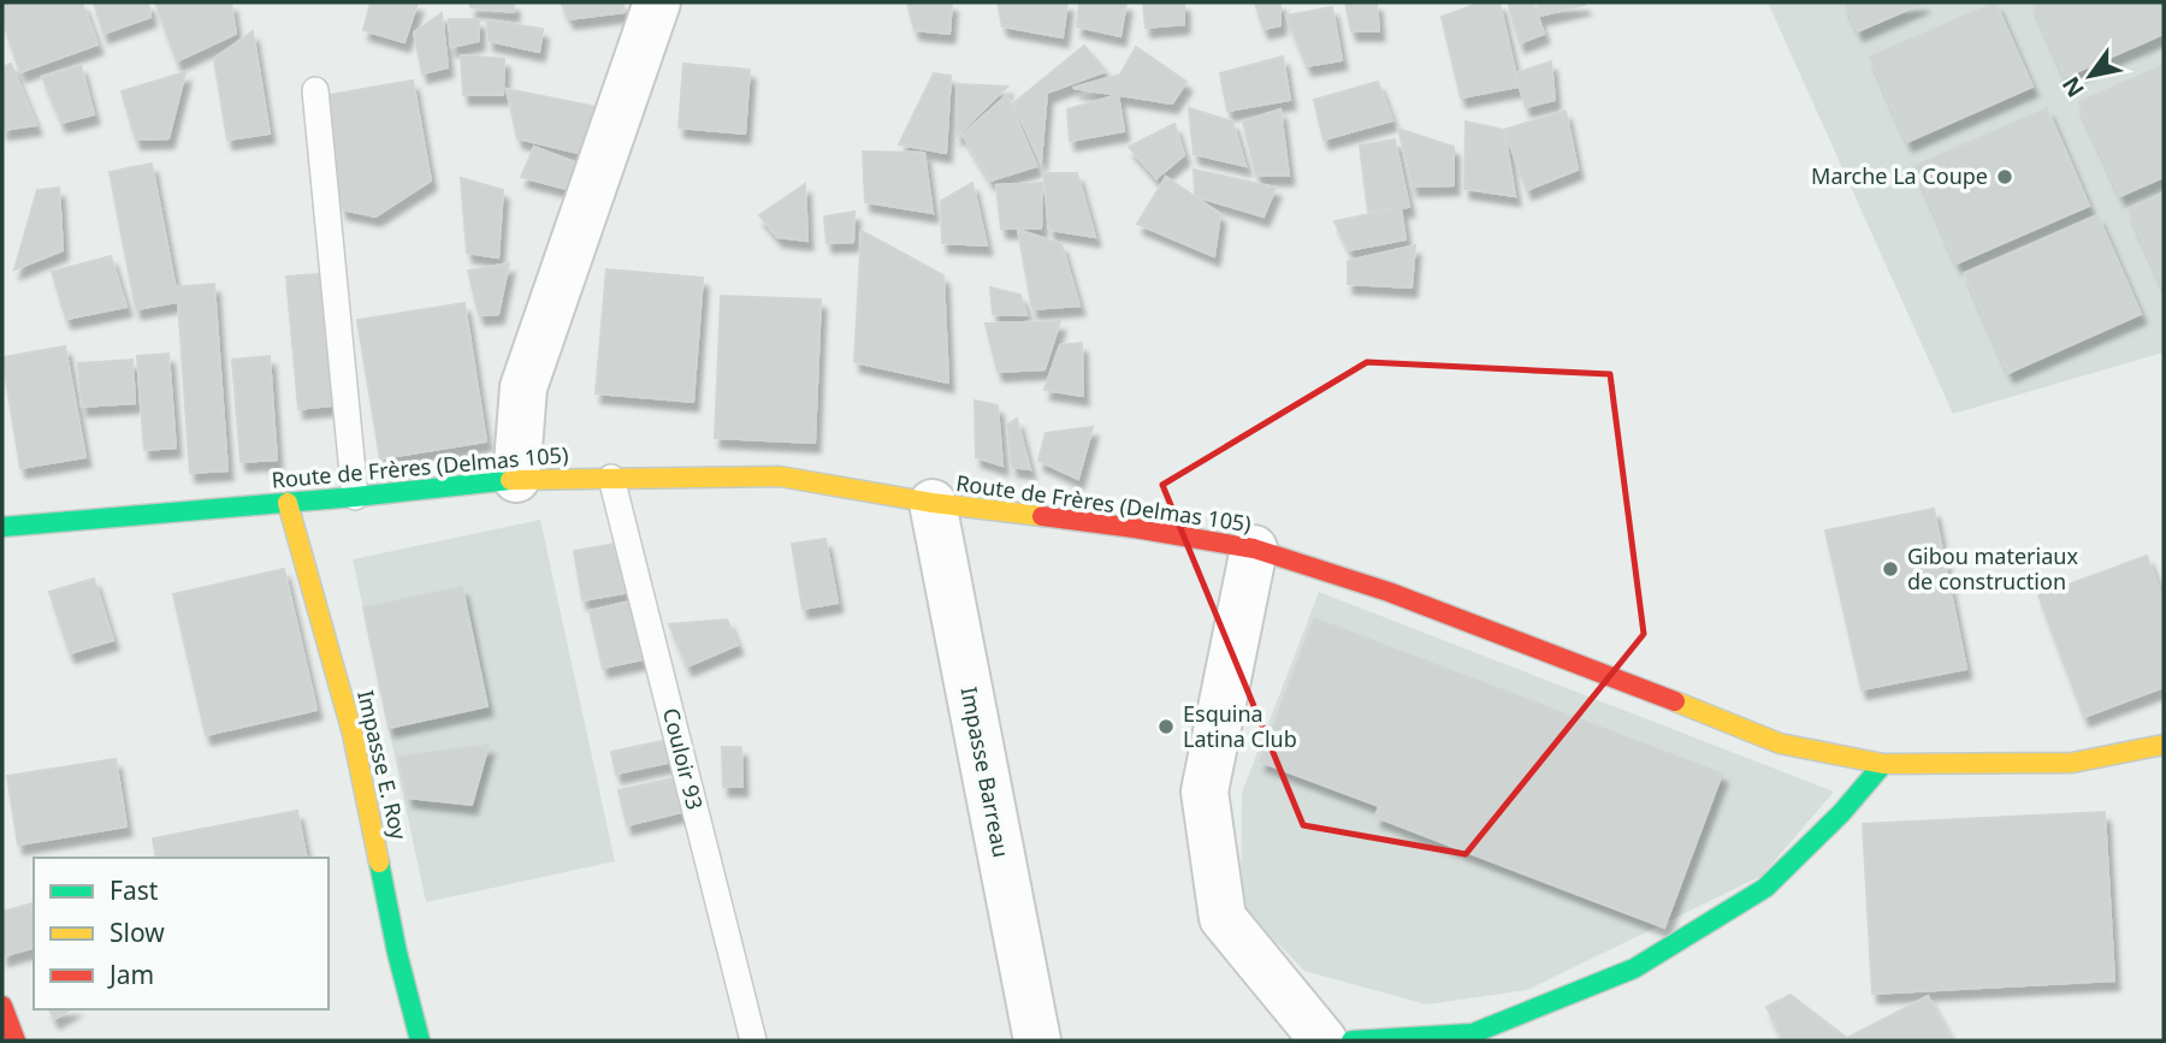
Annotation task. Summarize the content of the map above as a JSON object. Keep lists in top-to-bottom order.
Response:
{
  "streets": {
    "main road": ["Route de Frères (Delmas 105)", "Impasse E. Roy"],
    "street": ["Impasse Barreau"],
    "lane": ["Couloir 93"]
  },
  "crossings": [
    ["Route de Frères (Delmas 105)", "Couloir 93"],
    ["Route de Frères (Delmas 105)", "Impasse E. Roy"],
    ["Route de Frères (Delmas 105)", "Impasse Barreau"]
  ],
  "places": ["Marche La Coupe", "Gibou materiaux de construction", "Esquina Latina Club"],
  "legend": ["Fast", "Slow", "Jam"],
  "north": "bottom left"
}
